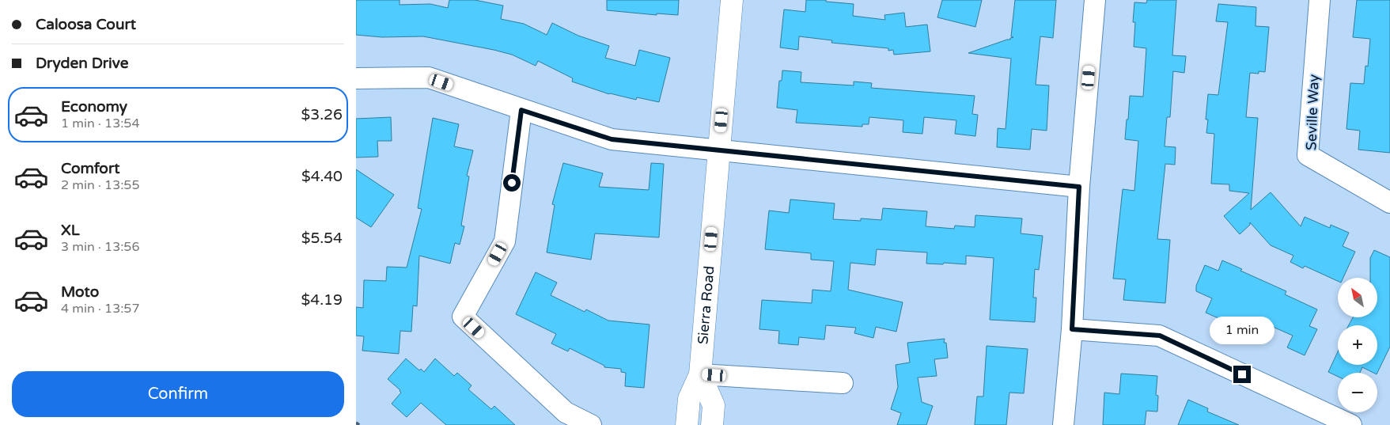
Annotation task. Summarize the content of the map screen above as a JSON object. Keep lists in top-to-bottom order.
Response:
{
  "streets": {
    "main road": ["Sierra Road"],
    "street": ["Seville Way"]
  },
  "north": "top left",
  "page": {
    "banner": ["Caloosa Court", "Dryden Drive"],
    "list": [
      {
        "name": "Economy",
        "note": "1 min · 13:54",
        "value": "$3.26"
      },
      {
        "name": "Comfort",
        "note": "2 min · 13:55",
        "value": "$4.40"
      },
      {
        "name": "XL",
        "note": "3 min · 13:56",
        "value": "$5.54"
      },
      {
        "name": "Moto",
        "note": "4 min · 13:57",
        "value": "$4.19"
      }
    ],
    "map_buttons": ["+", "−"],
    "bubble": "1 min",
    "buttons": "Confirm"
  }
}
